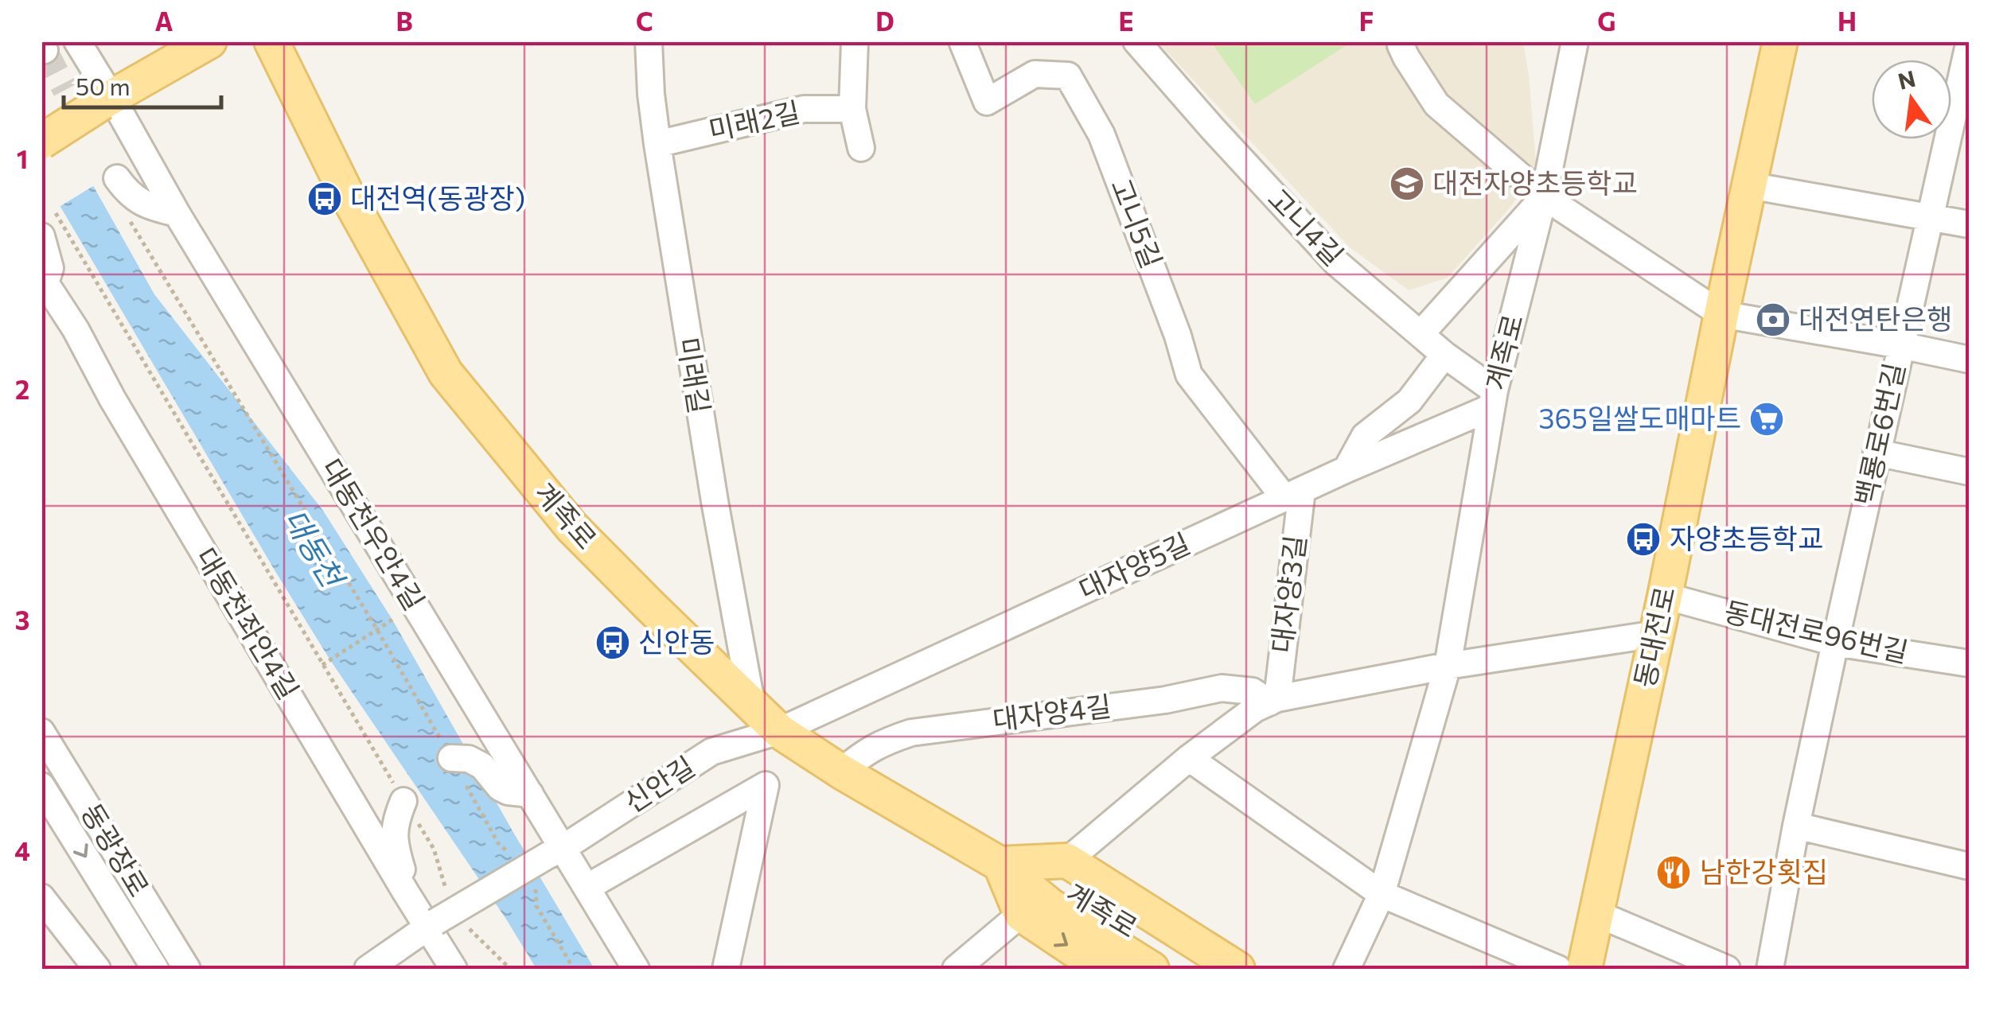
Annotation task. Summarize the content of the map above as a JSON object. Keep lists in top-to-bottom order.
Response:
{
  "streets": {
    "main road": ["계족로", "동대전로"],
    "street": [
      "미래2길",
      "고니5길",
      "고니4길",
      "미래길",
      "백룡로6번길",
      "대동천우안4길",
      "대자양5길",
      "대자양3길",
      "대동천좌안4길",
      "동대전로96번길",
      "대자양4길",
      "신안길",
      "동광장로"
    ]
  },
  "crossings": [
    ["미래2길", "미래길"],
    ["고니5길", "대자양5길"],
    ["고니5길", "대자양3길"],
    ["고니4길", "계족로"],
    ["고니4길", "대자양5길"],
    ["계족로", "미래길"],
    ["계족로", "대자양5길"],
    ["계족로", "대자양3길"],
    ["계족로", "동대전로"],
    ["계족로", "대자양4길"],
    ["계족로", "신안길"],
    ["백룡로6번길", "동대전로96번길"],
    ["대동천우안4길", "신안길"],
    ["대자양5길", "대자양3길"],
    ["대자양5길", "신안길"],
    ["대자양3길", "대자양4길"],
    ["대동천좌안4길", "신안길"],
    ["동대전로96번길", "동대전로"]
  ],
  "water": ["대동천"],
  "places": {
    "school or university": ["대전자양초등학교"],
    "bus stop": ["대전역(동광장)", "자양초등학교", "신안동"],
    "bank": ["대전연탄은행"],
    "supermarket": ["365일쌀도매마트"],
    "restaurant": ["남한강횟집"]
  },
  "scale_bar": "50 m",
  "north": "top",
  "grid": {
    "columns": [
      "A",
      "B",
      "C",
      "D",
      "E",
      "F",
      "G",
      "H"
    ],
    "rows": [
      "1",
      "2",
      "3",
      "4"
    ]
  }
}
